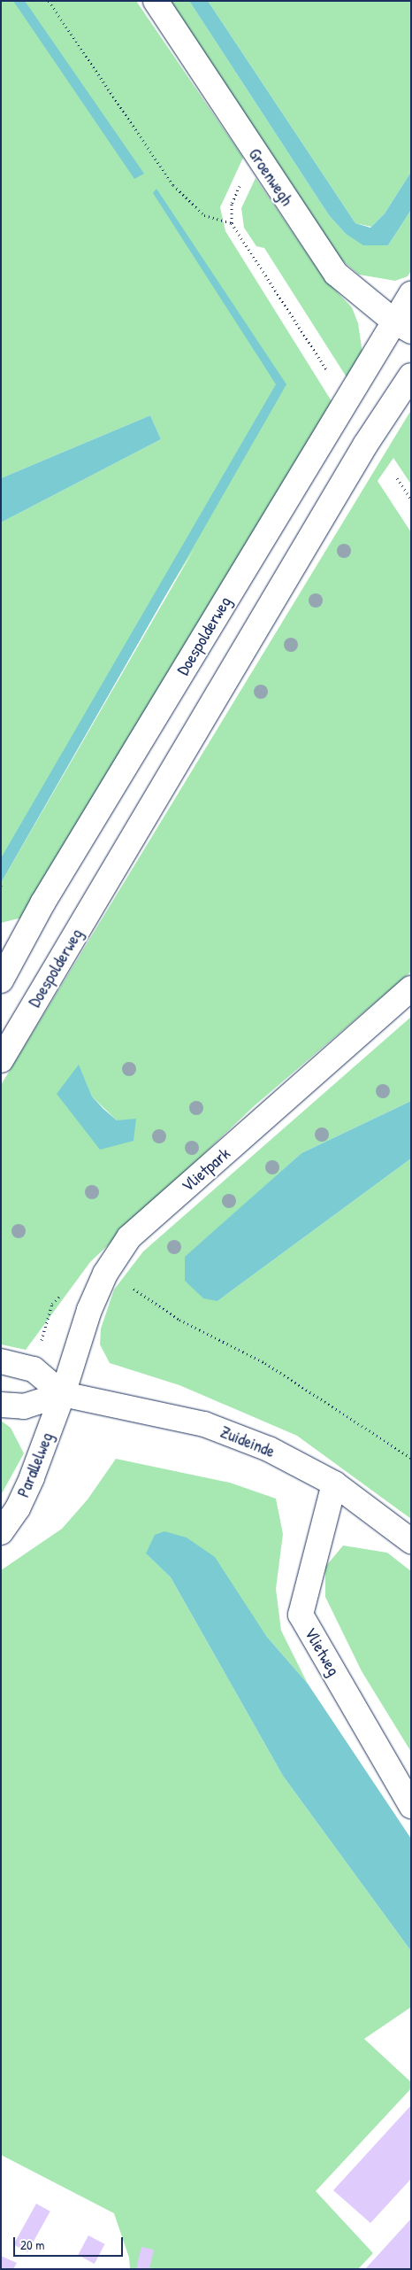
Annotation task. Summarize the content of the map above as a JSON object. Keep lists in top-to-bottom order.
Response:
{
  "streets": {
    "street": [
      "Groenwegh",
      "Doespolderweg",
      "Vlietpark",
      "Zuideinde",
      "Parallelweg",
      "Vlietweg"
    ]
  },
  "crossings": [
    ["Groenwegh", "Doespolderweg"],
    ["Vlietpark", "Zuideinde"],
    ["Vlietpark", "Parallelweg"],
    ["Zuideinde", "Parallelweg"],
    ["Zuideinde", "Vlietweg"]
  ],
  "scale_bar": "20 m"
}
